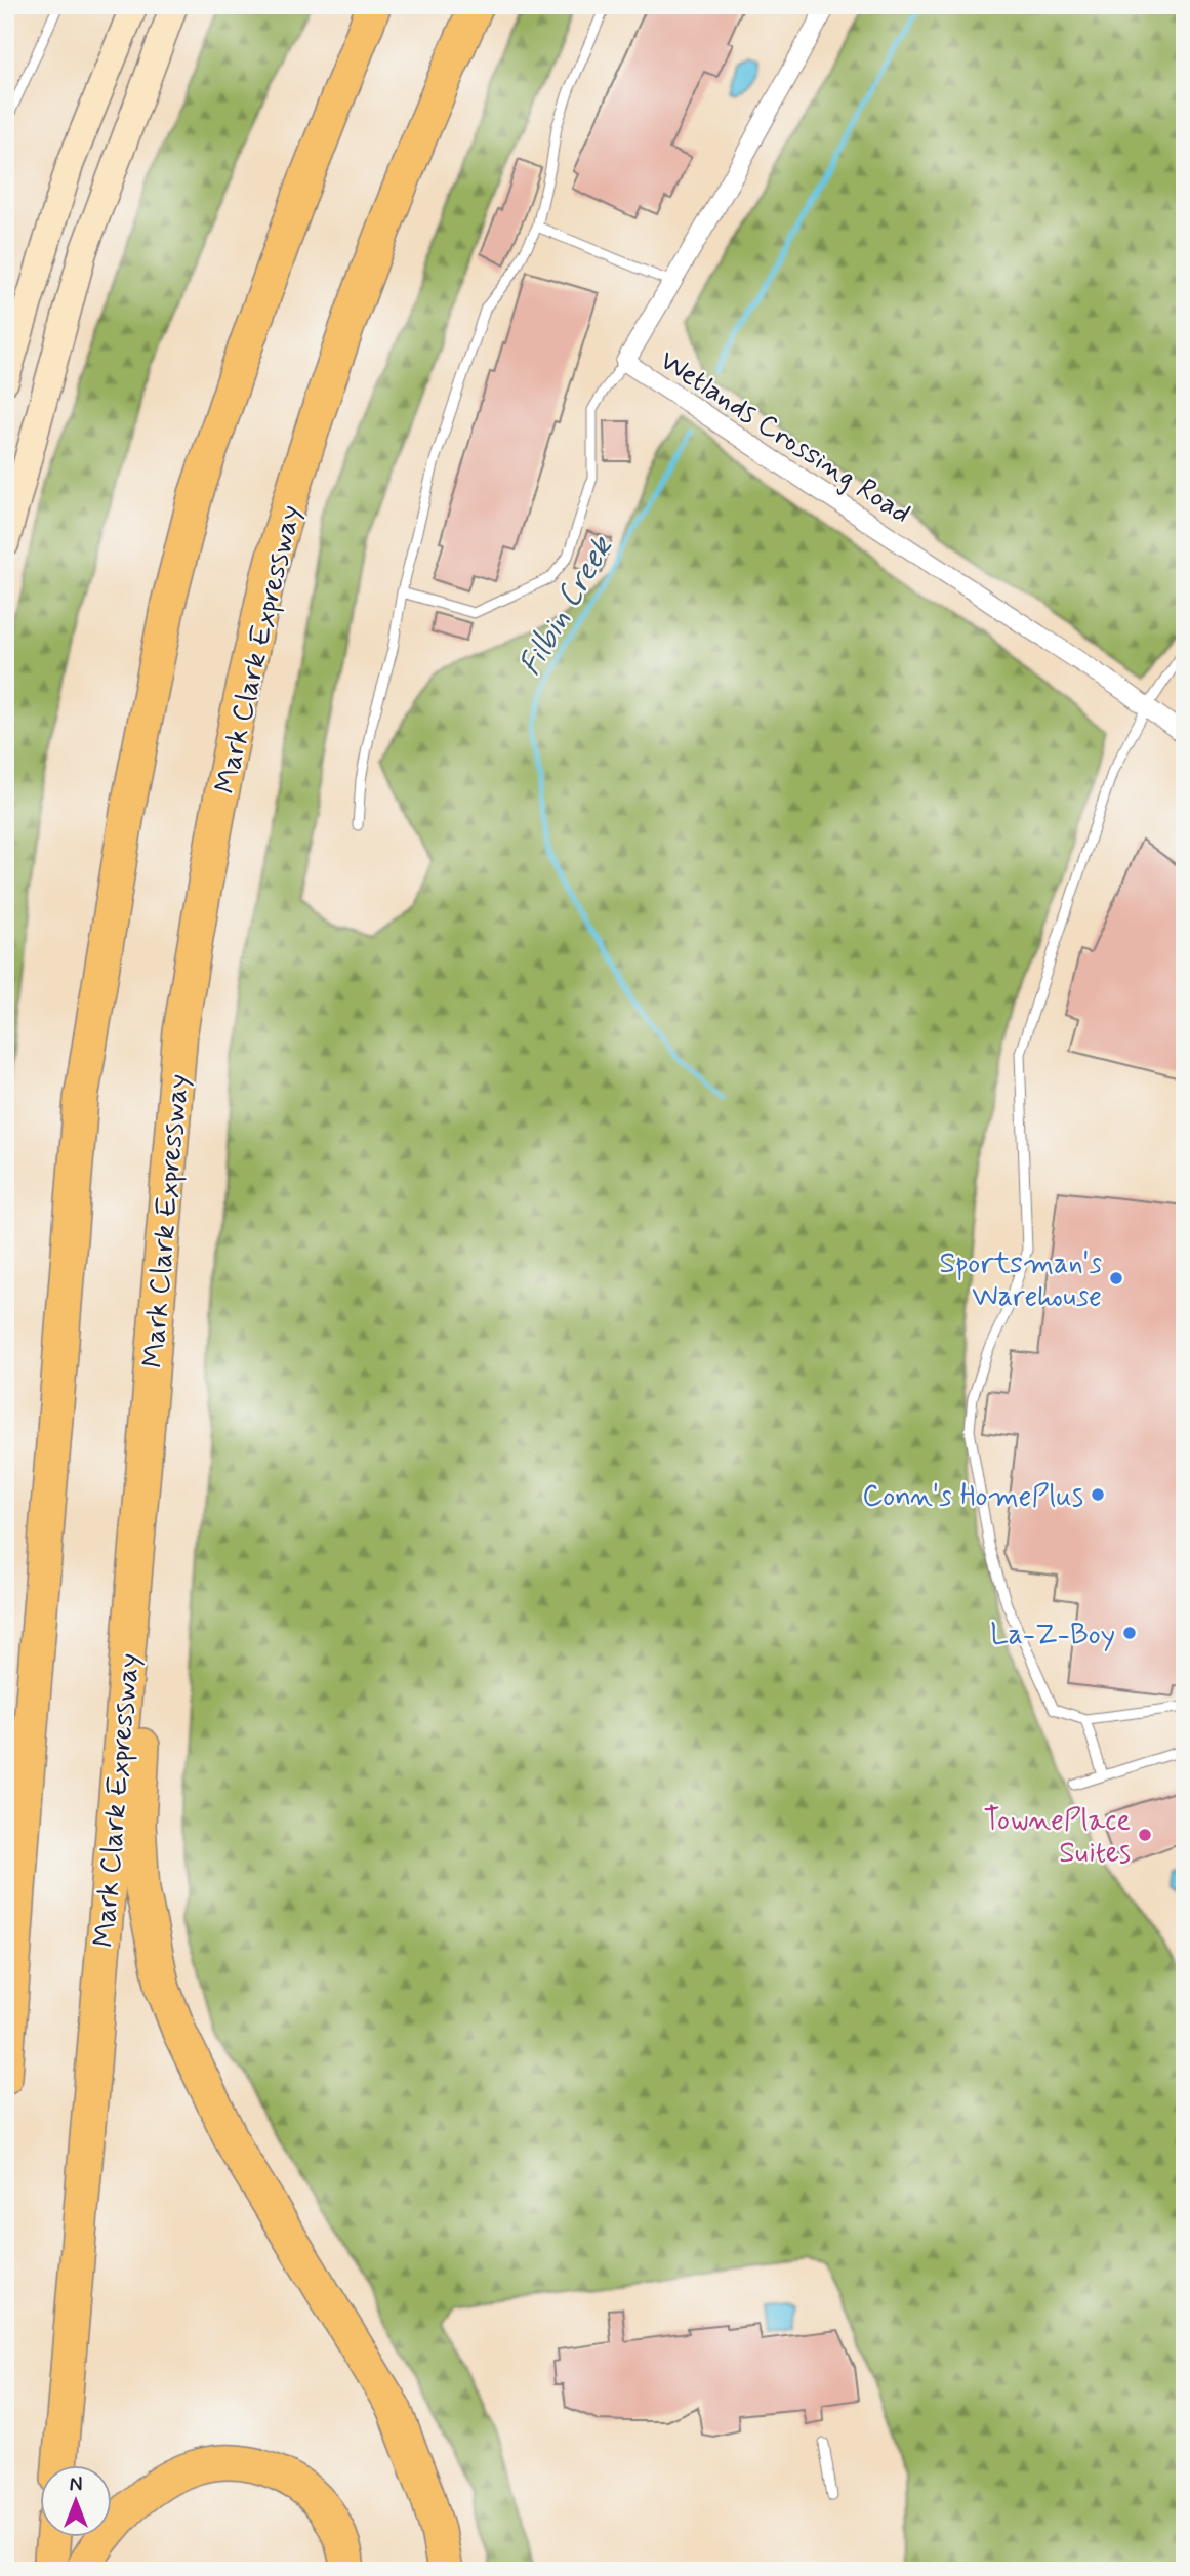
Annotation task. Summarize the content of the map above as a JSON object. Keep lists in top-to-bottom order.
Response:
{
  "streets": {
    "highway": ["Mark Clark Expressway"],
    "street": ["Wetlands Crossing Road"]
  },
  "water": ["Filbin Creek"],
  "places": [
    "Sportsman's Warehouse",
    "Conn's HomePlus",
    "La-Z-Boy",
    "TownePlace Suites"
  ],
  "north": "top"
}
